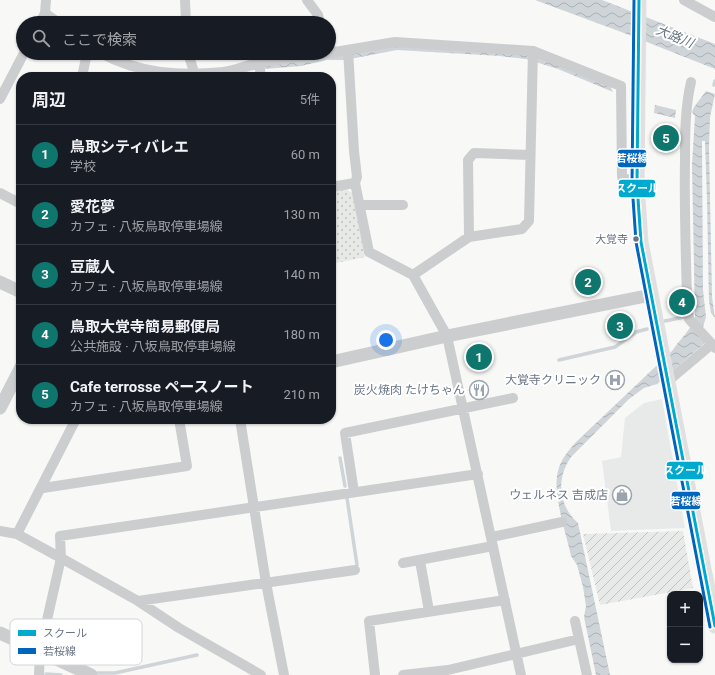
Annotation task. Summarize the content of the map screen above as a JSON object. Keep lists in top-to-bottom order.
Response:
{
  "water": ["大路川"],
  "places": {
    "other": ["大覚寺"],
    "hospital": ["大覚寺クリニック"],
    "restaurant": ["炭火焼肉 たけちゃん"],
    "shop": ["ウェルネス 吉成店"]
  },
  "lines": ["transit line スクール", "transit line 若桜線"],
  "legend": ["スクール", "若桜線"],
  "page": {
    "search": "ここで検索",
    "heading": ["周辺", "5件"],
    "pins": [
      "5",
      "2",
      "4",
      "3",
      "1"
    ],
    "list": [
      {
        "mark": "1",
        "name": "鳥取シティバレエ",
        "note": "学校",
        "value": "60 m"
      },
      {
        "mark": "2",
        "name": "愛花夢",
        "note": "カフェ · 八坂鳥取停車場線",
        "value": "130 m"
      },
      {
        "mark": "3",
        "name": "豆蔵人",
        "note": "カフェ · 八坂鳥取停車場線",
        "value": "140 m"
      },
      {
        "mark": "4",
        "name": "鳥取大覚寺簡易郵便局",
        "note": "公共施設 · 八坂鳥取停車場線",
        "value": "180 m"
      },
      {
        "mark": "5",
        "name": "Cafe terrosse ペースノート",
        "note": "カフェ · 八坂鳥取停車場線",
        "value": "210 m"
      }
    ],
    "map_buttons": ["+", "−"]
  }
}
